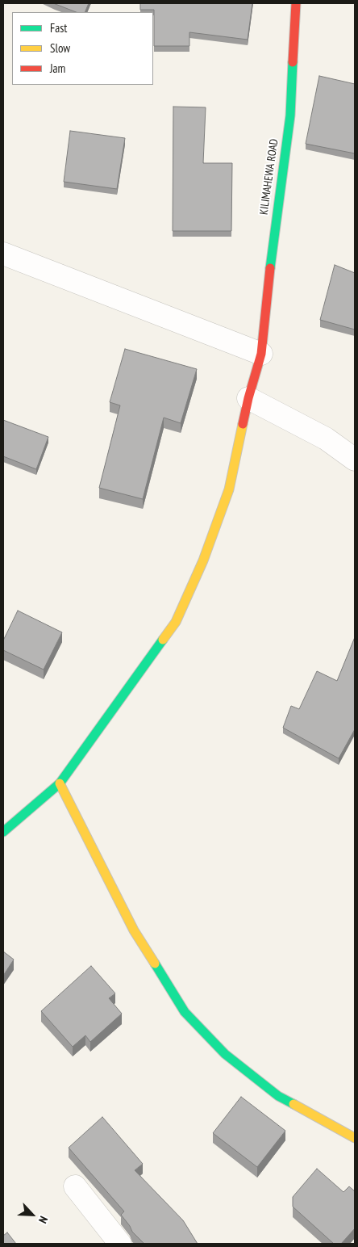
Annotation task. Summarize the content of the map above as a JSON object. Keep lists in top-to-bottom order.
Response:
{
  "streets": {
    "street": ["KILIMAHEWA ROAD"]
  },
  "legend": ["Fast", "Slow", "Jam"],
  "north": "bottom right"
}
